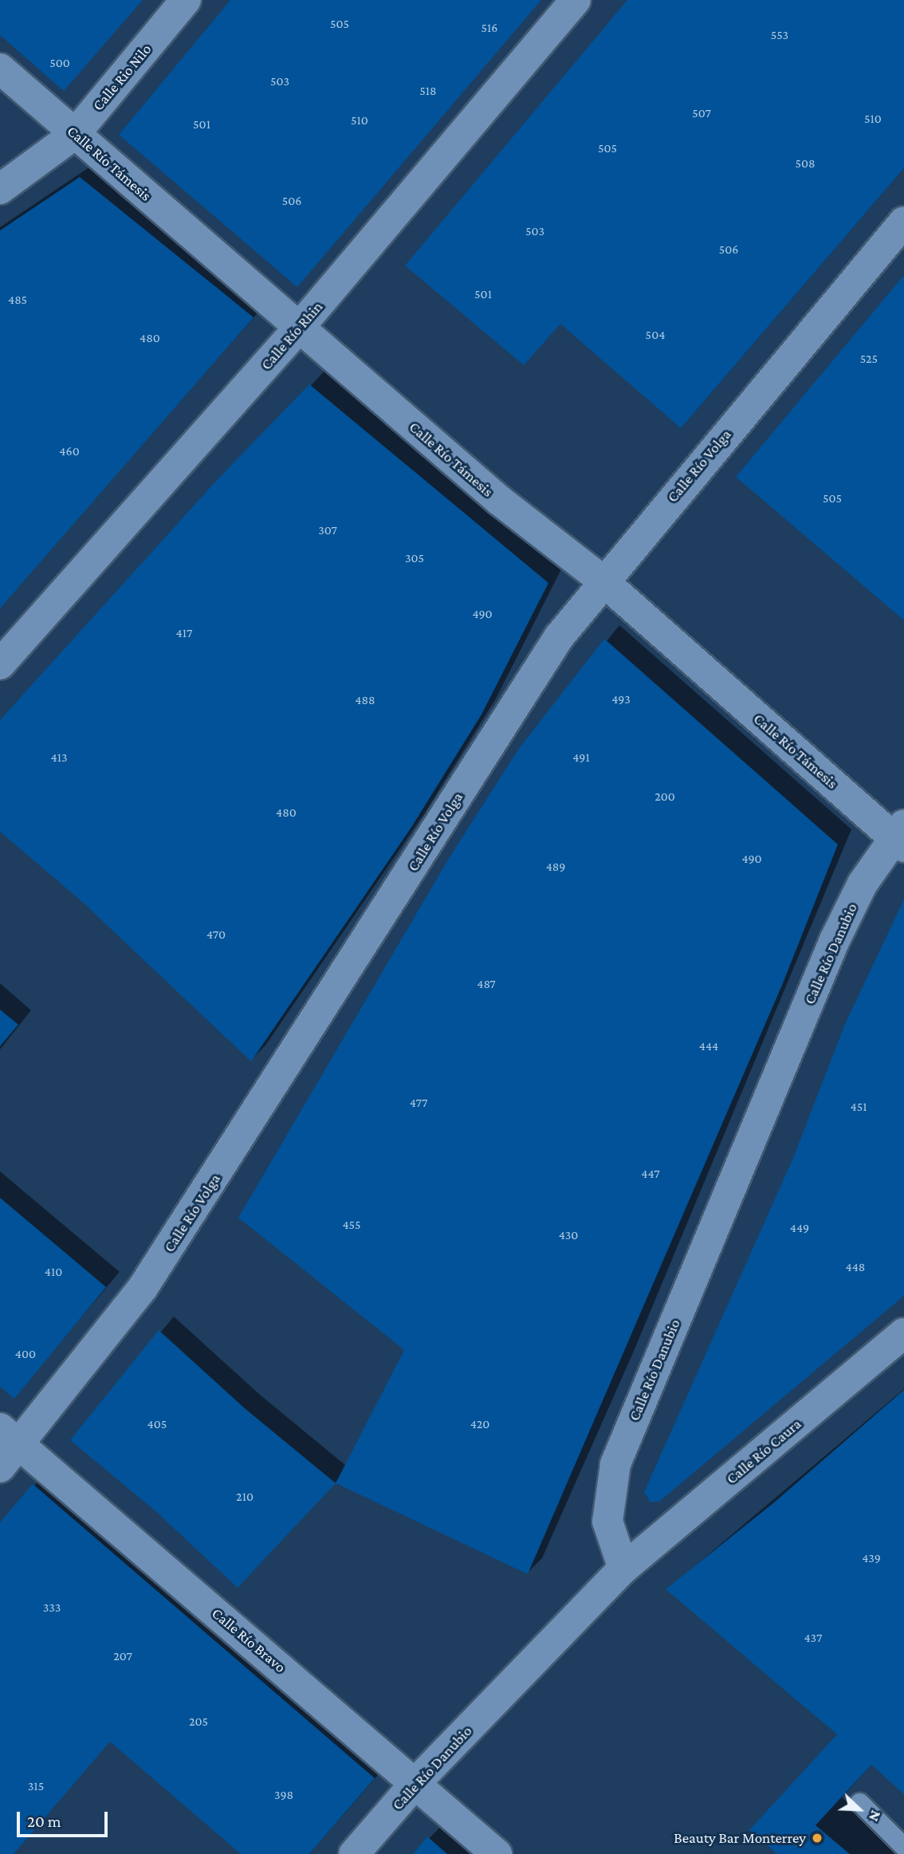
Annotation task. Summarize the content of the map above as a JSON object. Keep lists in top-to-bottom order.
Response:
{
  "streets": {
    "street": [
      "Calle Rio Nilo",
      "Calle Río Támesis",
      "Calle Río Rhin",
      "Calle Río Volga",
      "Calle Río Danubio",
      "Calle Río Caura",
      "Calle Río Bravo"
    ]
  },
  "crossings": [
    ["Calle Rio Nilo", "Calle Río Támesis"],
    ["Calle Río Támesis", "Calle Río Rhin"],
    ["Calle Río Támesis", "Calle Río Volga"],
    ["Calle Río Támesis", "Calle Río Danubio"],
    ["Calle Río Volga", "Calle Río Bravo"],
    ["Calle Río Danubio", "Calle Río Caura"],
    ["Calle Río Danubio", "Calle Río Bravo"]
  ],
  "places": ["Beauty Bar Monterrey"],
  "house_numbers": [
    "505",
    "516",
    "553",
    "500",
    "503",
    "518",
    "507",
    "510",
    "510",
    "501",
    "505",
    "508",
    "506",
    "503",
    "506",
    "501",
    "485",
    "504",
    "480",
    "525",
    "460",
    "505",
    "307",
    "305",
    "490",
    "417",
    "493",
    "488",
    "413",
    "491",
    "200",
    "480",
    "490",
    "489",
    "470",
    "487",
    "444",
    "477",
    "451",
    "447",
    "455",
    "449",
    "430",
    "448",
    "410",
    "400",
    "405",
    "420",
    "210",
    "439",
    "333",
    "437",
    "207",
    "205",
    "315",
    "398"
  ],
  "scale_bar": "20 m",
  "north": "bottom right"
}
